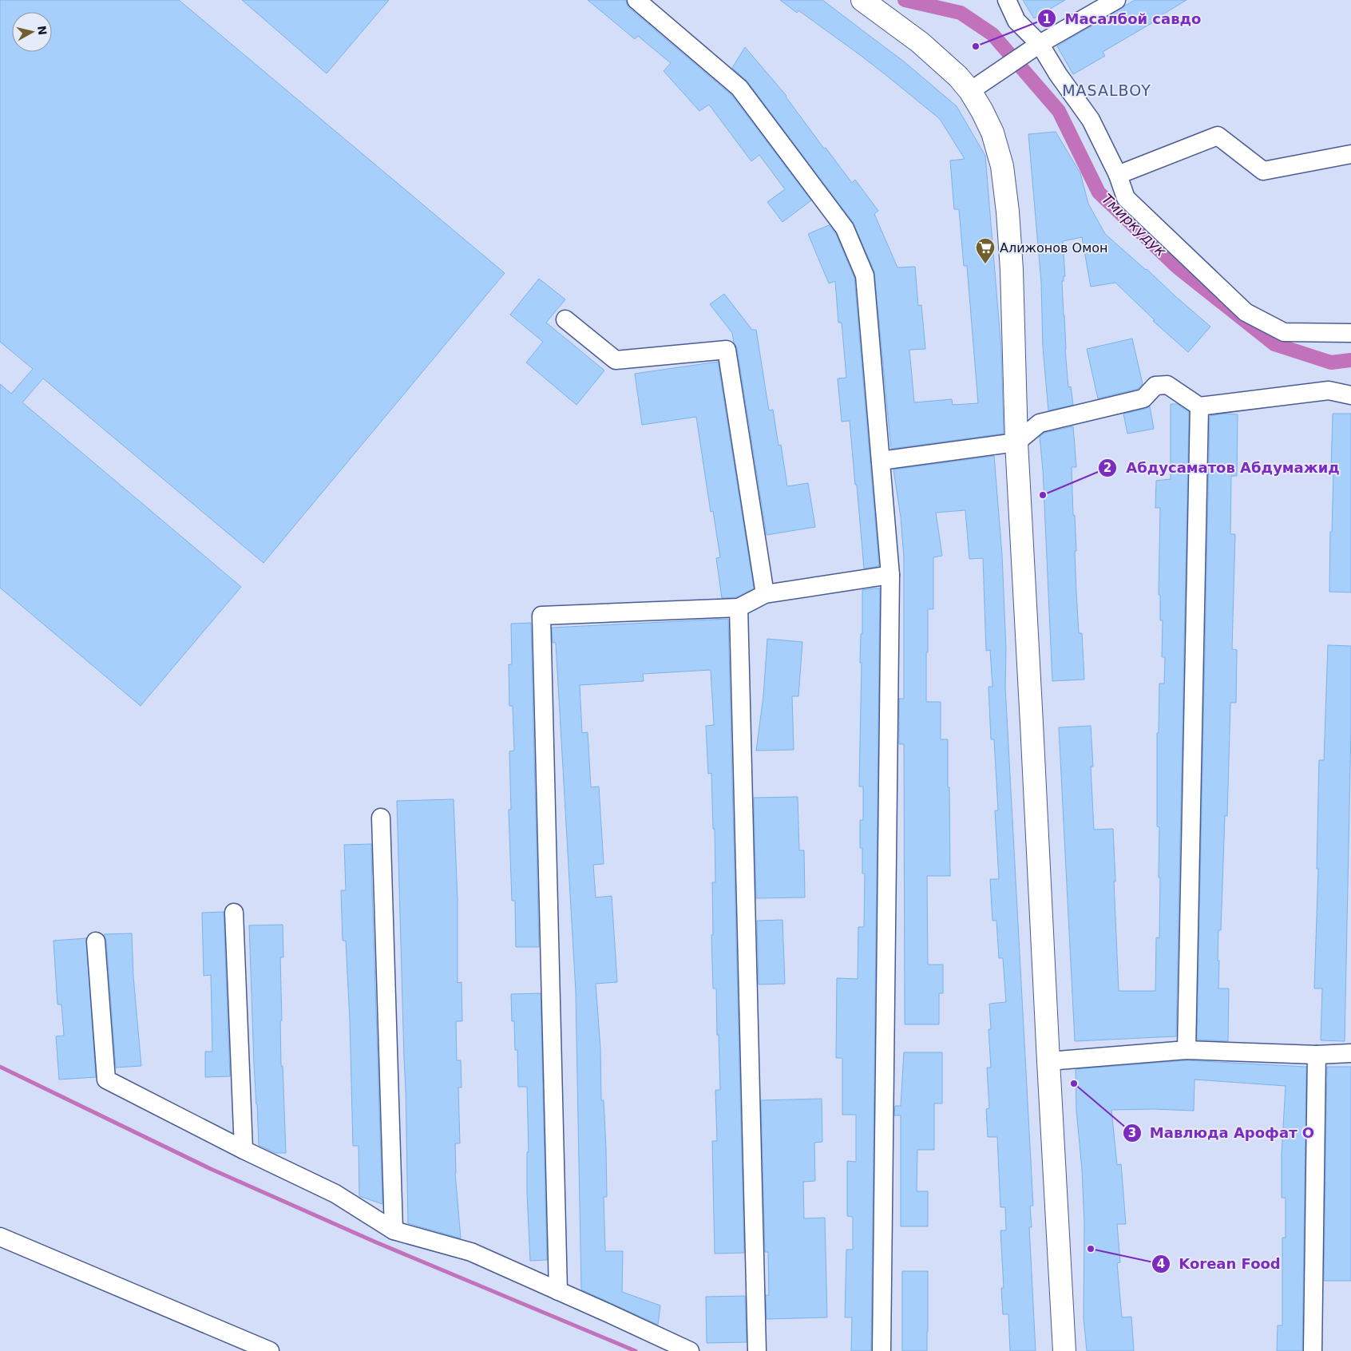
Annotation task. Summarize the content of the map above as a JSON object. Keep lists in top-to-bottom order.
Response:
{
  "districts": ["MASALBOY"],
  "water": ["Тмиркудук"],
  "places": {
    "other": [
      "Масалбой савдо",
      "Абдусаматов Абдумажид",
      "Мавлюда Арофат О",
      "Korean Food"
    ],
    "supermarket": ["Алижонов Омон"]
  },
  "north": "right"
}
